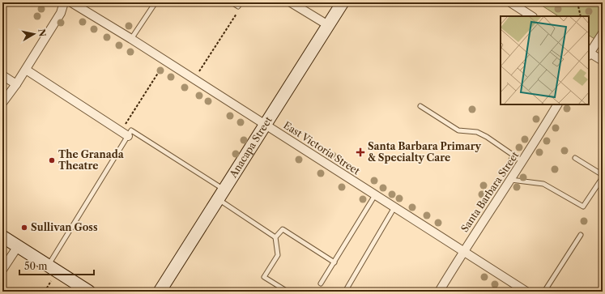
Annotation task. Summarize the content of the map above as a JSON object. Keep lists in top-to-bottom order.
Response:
{
  "streets": {
    "street": ["Anacapa Street", "East Victoria Street", "Santa Barbara Street"]
  },
  "crossings": [
    ["Anacapa Street", "East Victoria Street"],
    ["East Victoria Street", "Santa Barbara Street"]
  ],
  "places": {
    "health": ["Santa Barbara Primary & Specialty Care"],
    "other": ["The Granada Theatre", "Sullivan Goss"]
  },
  "scale_bar": "50 m",
  "north": "right"
}
